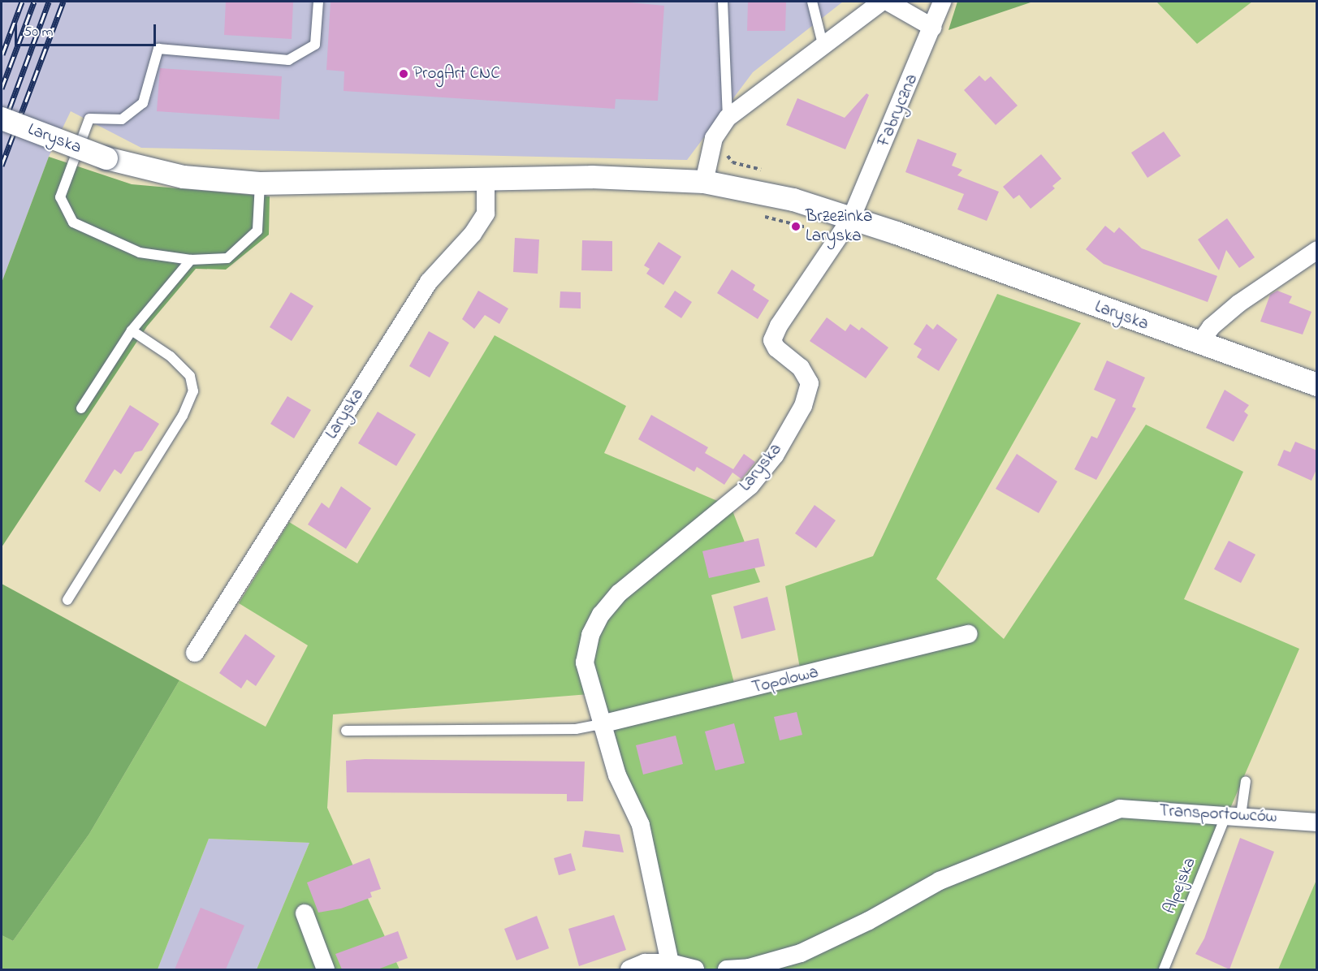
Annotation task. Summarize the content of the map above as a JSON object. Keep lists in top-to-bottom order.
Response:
{
  "streets": {
    "street": [
      "Fabryczna",
      "Laryska",
      "Topolowa",
      "Transportowców"
    ],
    "lane": ["Alpejska"]
  },
  "crossings": [
    ["Fabryczna", "Laryska"],
    ["Laryska", "Topolowa"],
    ["Transportowców", "Alpejska"]
  ],
  "places": ["ProgArt CNC", "Brzezinka Laryska"],
  "scale_bar": "50 m"
}
